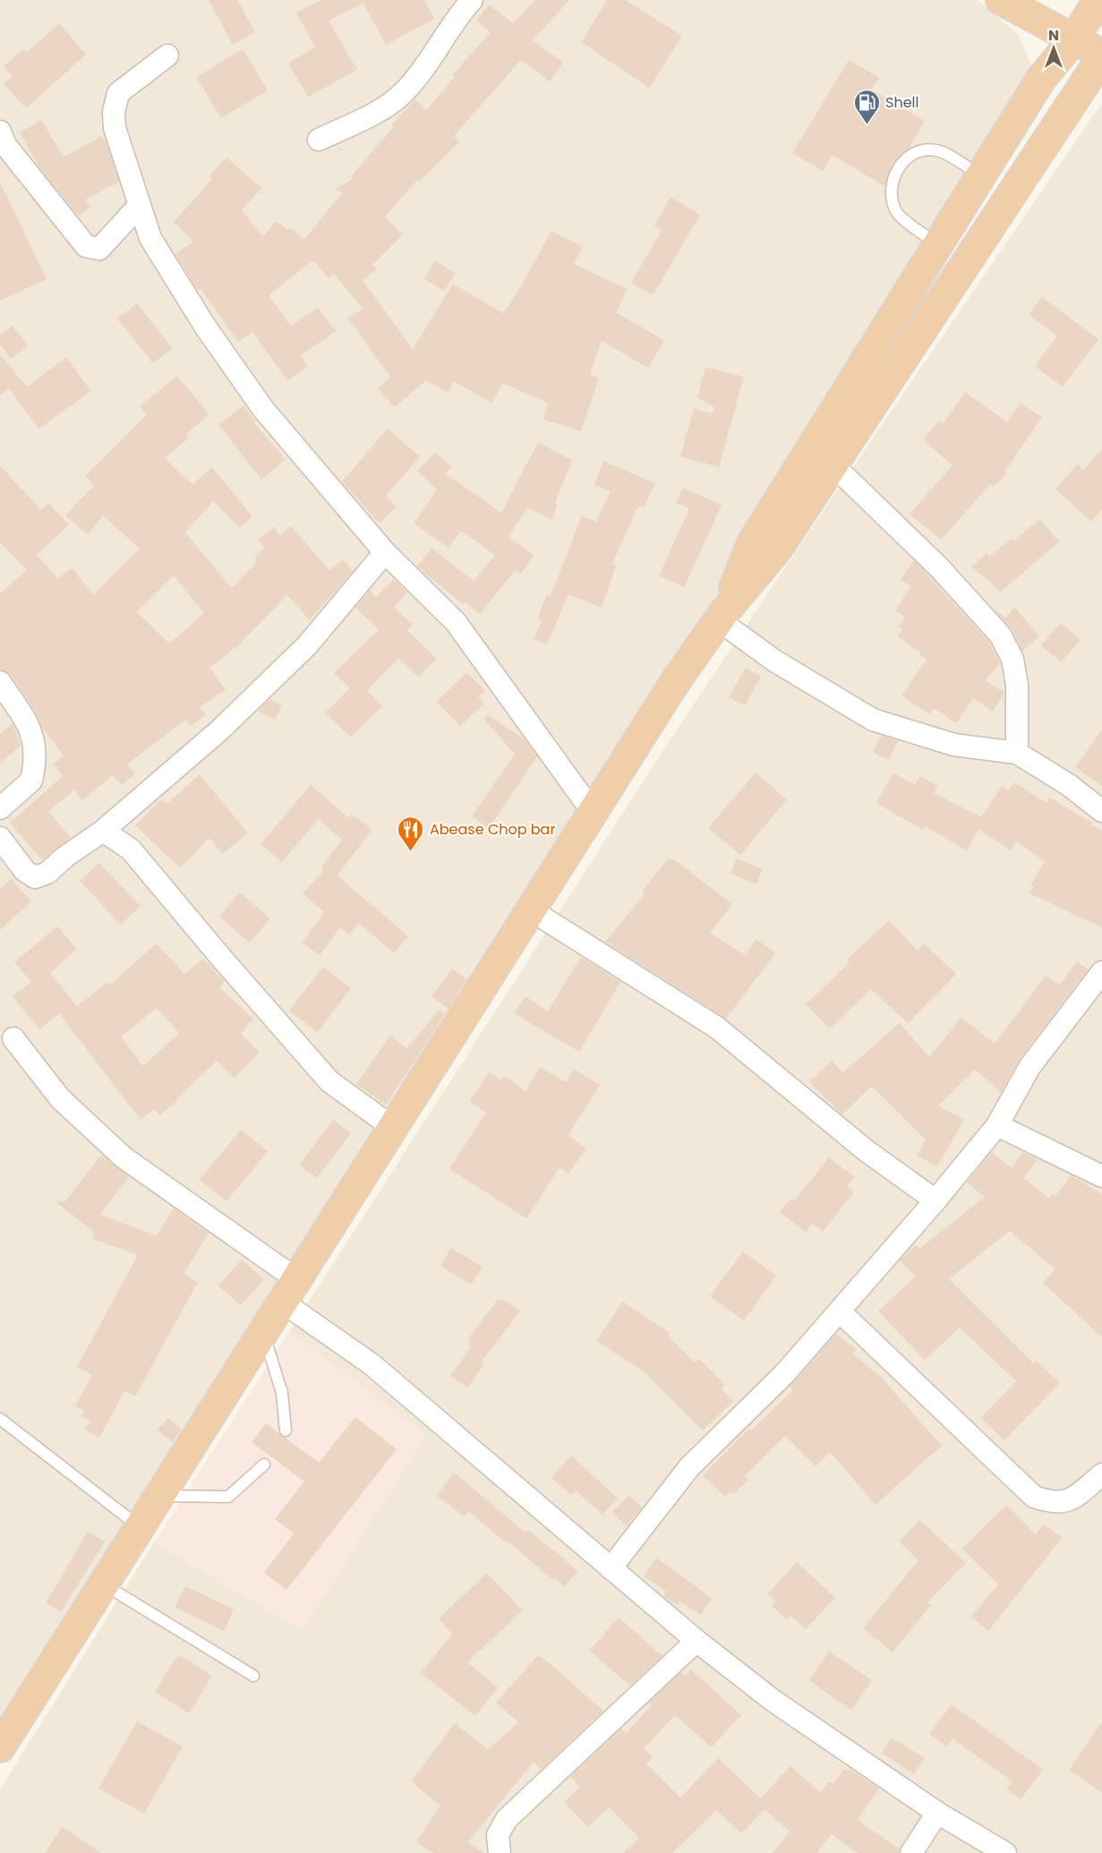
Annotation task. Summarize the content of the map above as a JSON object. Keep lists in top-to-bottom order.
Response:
{
  "places": {
    "fuel station": ["Shell"],
    "restaurant": ["Abease Chop bar"]
  },
  "north": "top"
}
